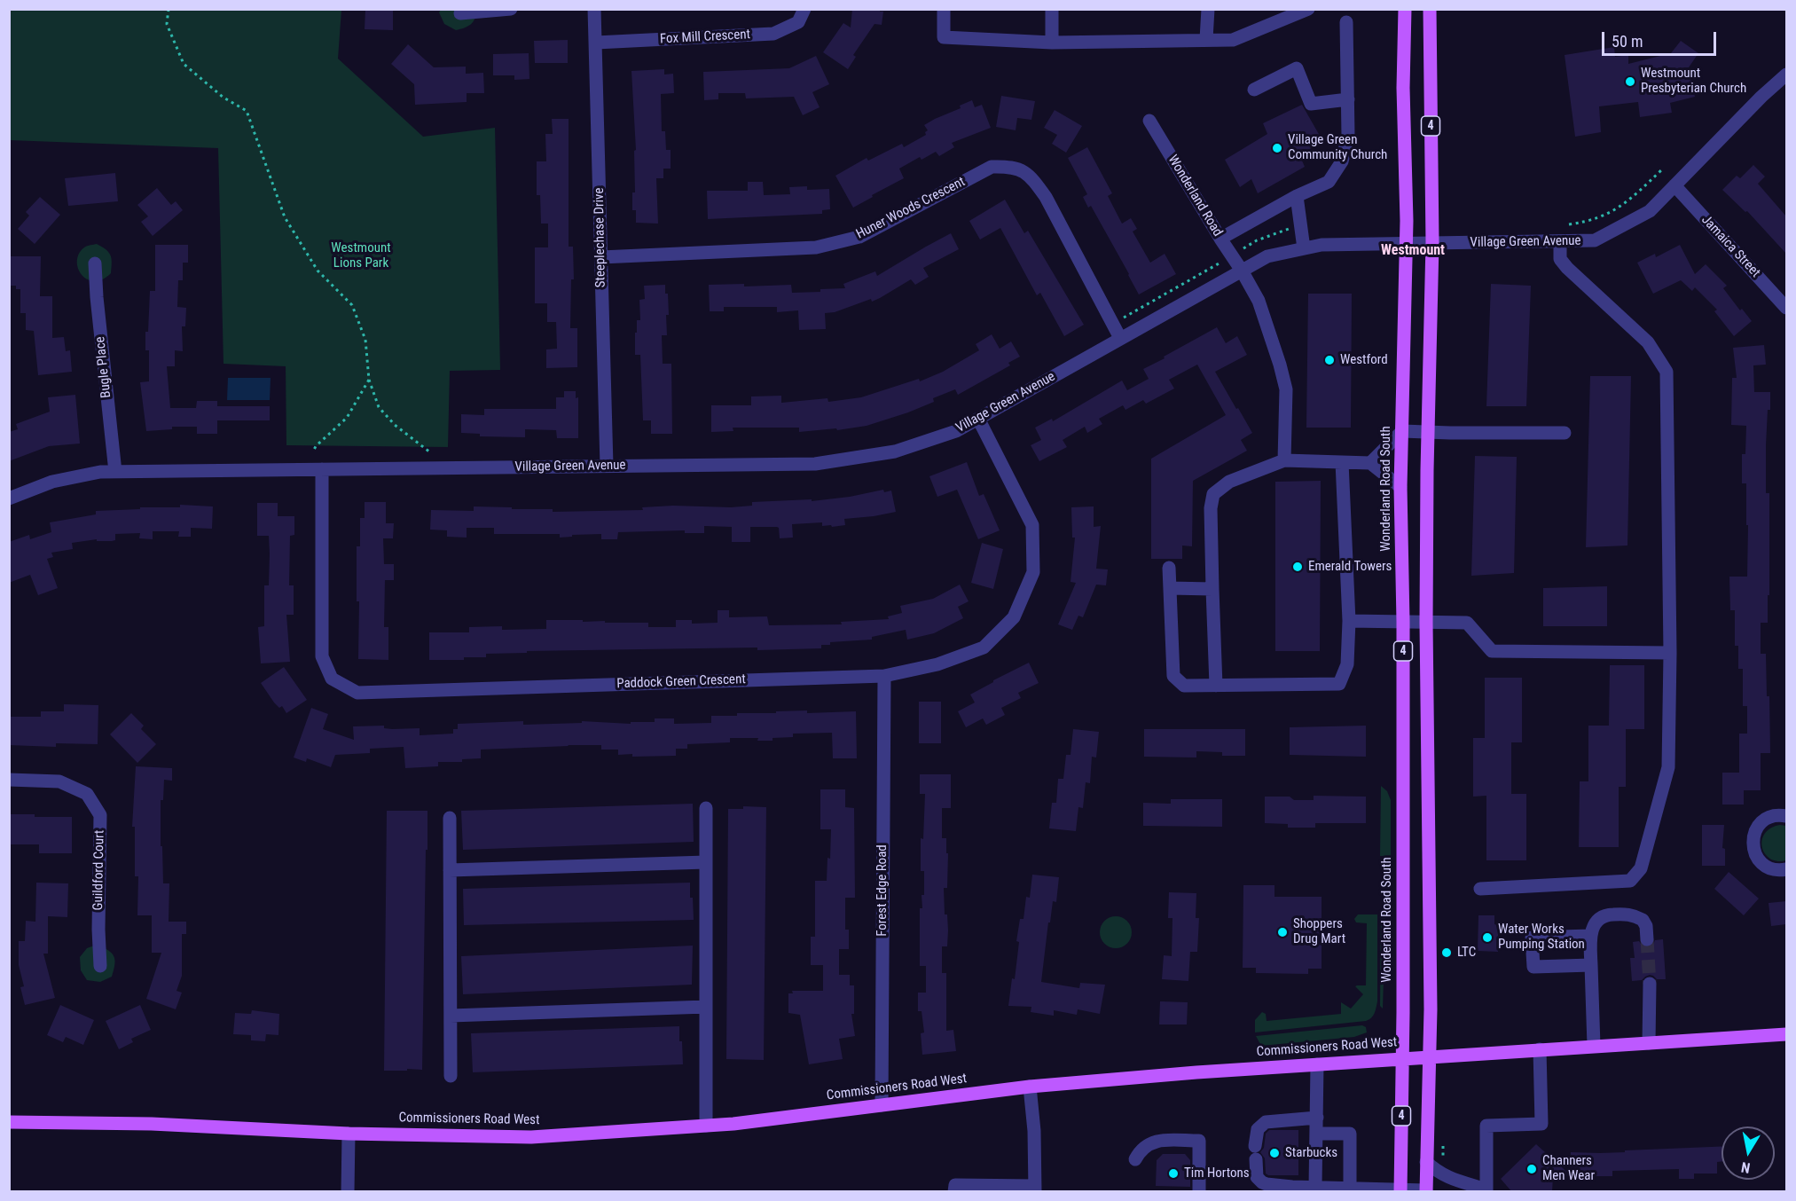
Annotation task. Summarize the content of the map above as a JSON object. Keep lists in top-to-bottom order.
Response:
{
  "streets": {
    "main road": ["4", "Wonderland Road South", "Commissioners Road West"],
    "street": [
      "Fox Mill Crescent",
      "Wonderland Road",
      "Huner Woods Crescent",
      "Steeplechase Drive",
      "Village Green Avenue",
      "Jamaica Street",
      "Bugle Place",
      "Paddock Green Crescent",
      "Guildford Court",
      "Forest Edge Road"
    ]
  },
  "crossings": [
    ["Fox Mill Crescent", "Steeplechase Drive"],
    ["4", "Village Green Avenue"],
    ["4", "Commissioners Road West"],
    ["Wonderland Road", "Village Green Avenue"],
    ["Huner Woods Crescent", "Steeplechase Drive"],
    ["Huner Woods Crescent", "Village Green Avenue"],
    ["Steeplechase Drive", "Village Green Avenue"],
    ["Village Green Avenue", "Jamaica Street"],
    ["Village Green Avenue", "Bugle Place"],
    ["Village Green Avenue", "Wonderland Road South"],
    ["Village Green Avenue", "Paddock Green Crescent"],
    ["Wonderland Road South", "Commissioners Road West"],
    ["Paddock Green Crescent", "Forest Edge Road"],
    ["Forest Edge Road", "Commissioners Road West"]
  ],
  "districts": ["Westmount"],
  "parks": ["Westmount Lions Park"],
  "places": [
    "Westmount Presbyterian Church",
    "Village Green Community Church",
    "Westford",
    "Emerald Towers",
    "Shoppers Drug Mart",
    "Water Works Pumping Station",
    "LTC",
    "Starbucks",
    "Channers Men Wear",
    "Tim Hortons"
  ],
  "scale_bar": "50 m",
  "north": "bottom"
}
